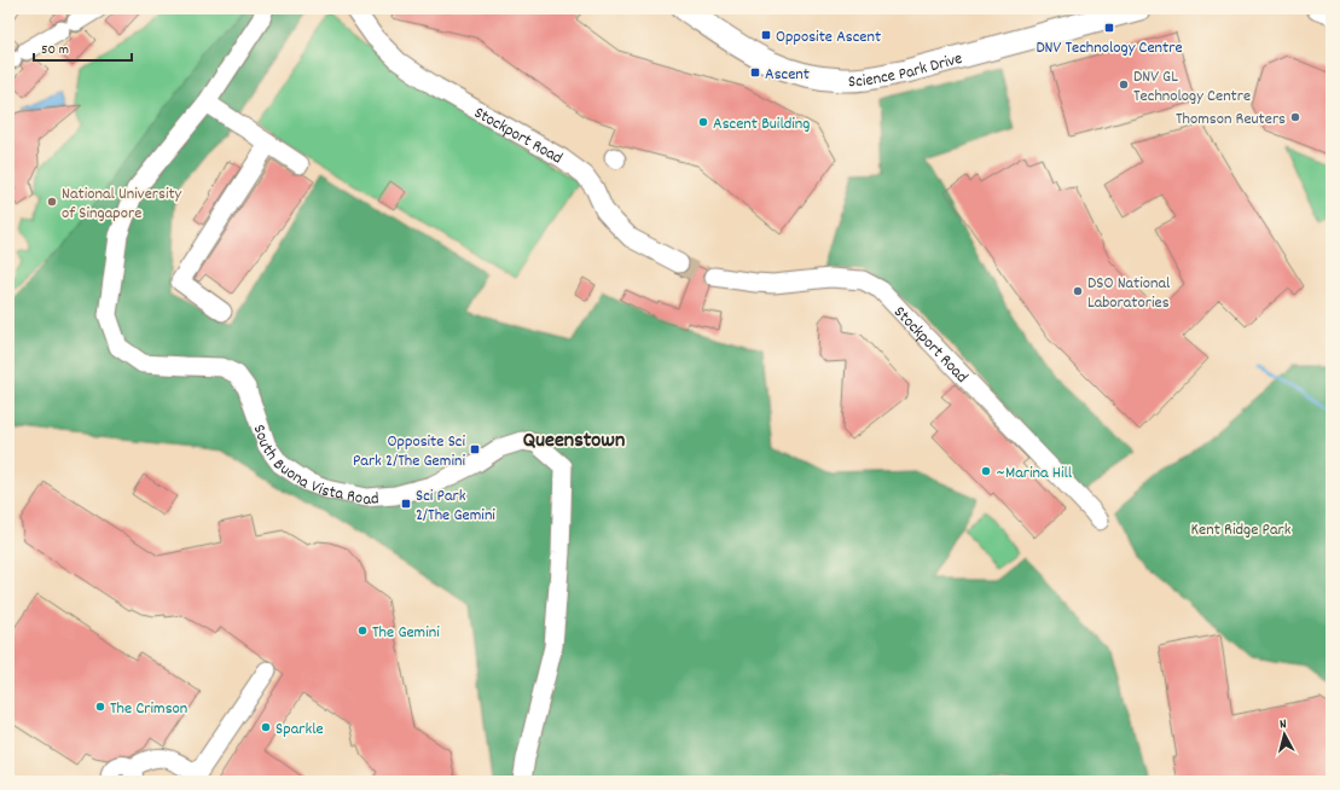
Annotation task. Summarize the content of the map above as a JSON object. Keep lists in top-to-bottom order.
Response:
{
  "streets": {
    "main road": ["Science Park Drive"],
    "street": ["Stockport Road", "South Buona Vista Road"]
  },
  "districts": ["Queenstown"],
  "parks": ["Kent Ridge Park"],
  "places": {
    "transit": [
      "DNV Technology Centre",
      "Opposite Ascent",
      "Ascent",
      "Opposite Sci Park 2/The Gemini",
      "Sci Park 2/The Gemini"
    ],
    "other": [
      "DNV GL Technology Centre",
      "Thomson Reuters",
      "Ascent Building",
      "National University of Singapore",
      "DSO National Laboratories",
      "~Marina Hill",
      "The Gemini",
      "The Crimson",
      "Sparkle"
    ]
  },
  "scale_bar": "50 m",
  "north": "top"
}
